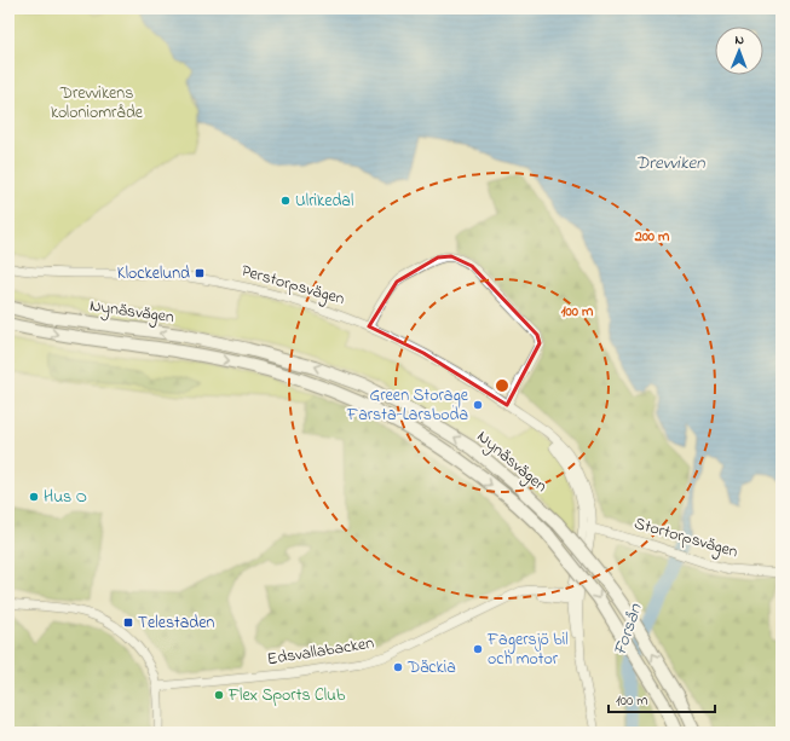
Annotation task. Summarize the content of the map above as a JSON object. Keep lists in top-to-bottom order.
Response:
{
  "streets": {
    "highway": ["Nynäsvägen"],
    "street": ["Perstorpsvägen", "Stortorpsvägen", "Edsvallabacken"]
  },
  "crossings": [
    ["Perstorpsvägen", "Stortorpsvägen"],
    ["Perstorpsvägen", "Edsvallabacken"]
  ],
  "water": ["Drevviken", "Forsån"],
  "parks": ["Drevvikens koloniområde"],
  "places": {
    "other": [
      "Ulrikedal",
      "Green Storage Farsta-Larsboda",
      "Hus O",
      "Fagersjö bil och motor",
      "Däckia",
      "Flex Sports Club"
    ],
    "transit": ["Klockelund", "Telestaden"]
  },
  "scale_bar": "100 m",
  "north": "top",
  "rings": ["200 m", "100 m"]
}
